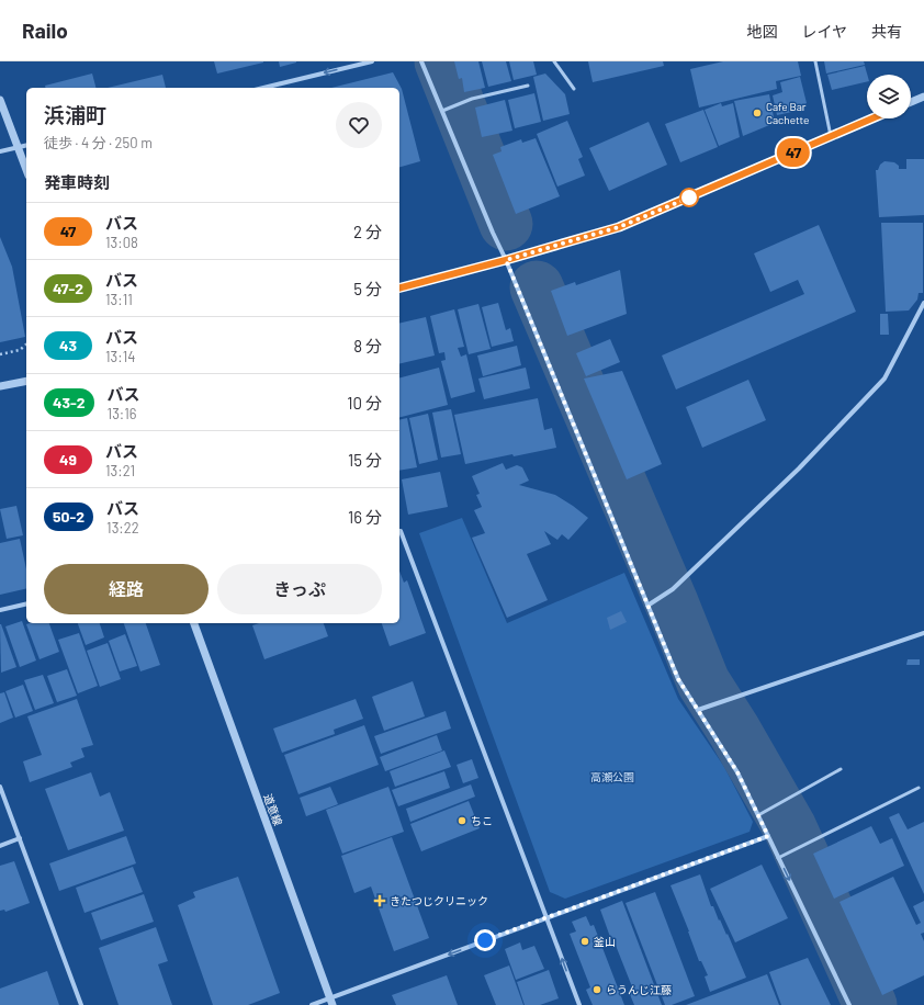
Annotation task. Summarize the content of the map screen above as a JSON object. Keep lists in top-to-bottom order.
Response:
{
  "streets": {
    "street": ["道意線"]
  },
  "parks": ["高瀬公園"],
  "places": {
    "other": [
      "Cafe Bar Cachette",
      "ちこ",
      "釜山",
      "らうんじ江藤"
    ],
    "health": ["きたつじクリニック"]
  },
  "lines": ["bus line 47"],
  "page": {
    "header": "Railo",
    "nav": ["地図", "レイヤ", "共有"],
    "on_map": "47",
    "heading": [
      ["浜浦町", "徒歩 · 4 分 · 250 m"],
      "発車時刻"
    ],
    "list": [
      {
        "mark": "47",
        "name": "バス",
        "note": "13:08",
        "value": "2 分"
      },
      {
        "mark": "47-2",
        "name": "バス",
        "note": "13:11",
        "value": "5 分"
      },
      {
        "mark": "43",
        "name": "バス",
        "note": "13:14",
        "value": "8 分"
      },
      {
        "mark": "43-2",
        "name": "バス",
        "note": "13:16",
        "value": "10 分"
      },
      {
        "mark": "49",
        "name": "バス",
        "note": "13:21",
        "value": "15 分"
      },
      {
        "mark": "50-2",
        "name": "バス",
        "note": "13:22",
        "value": "16 分"
      }
    ],
    "buttons": ["経路", "きっぷ"]
  }
}
